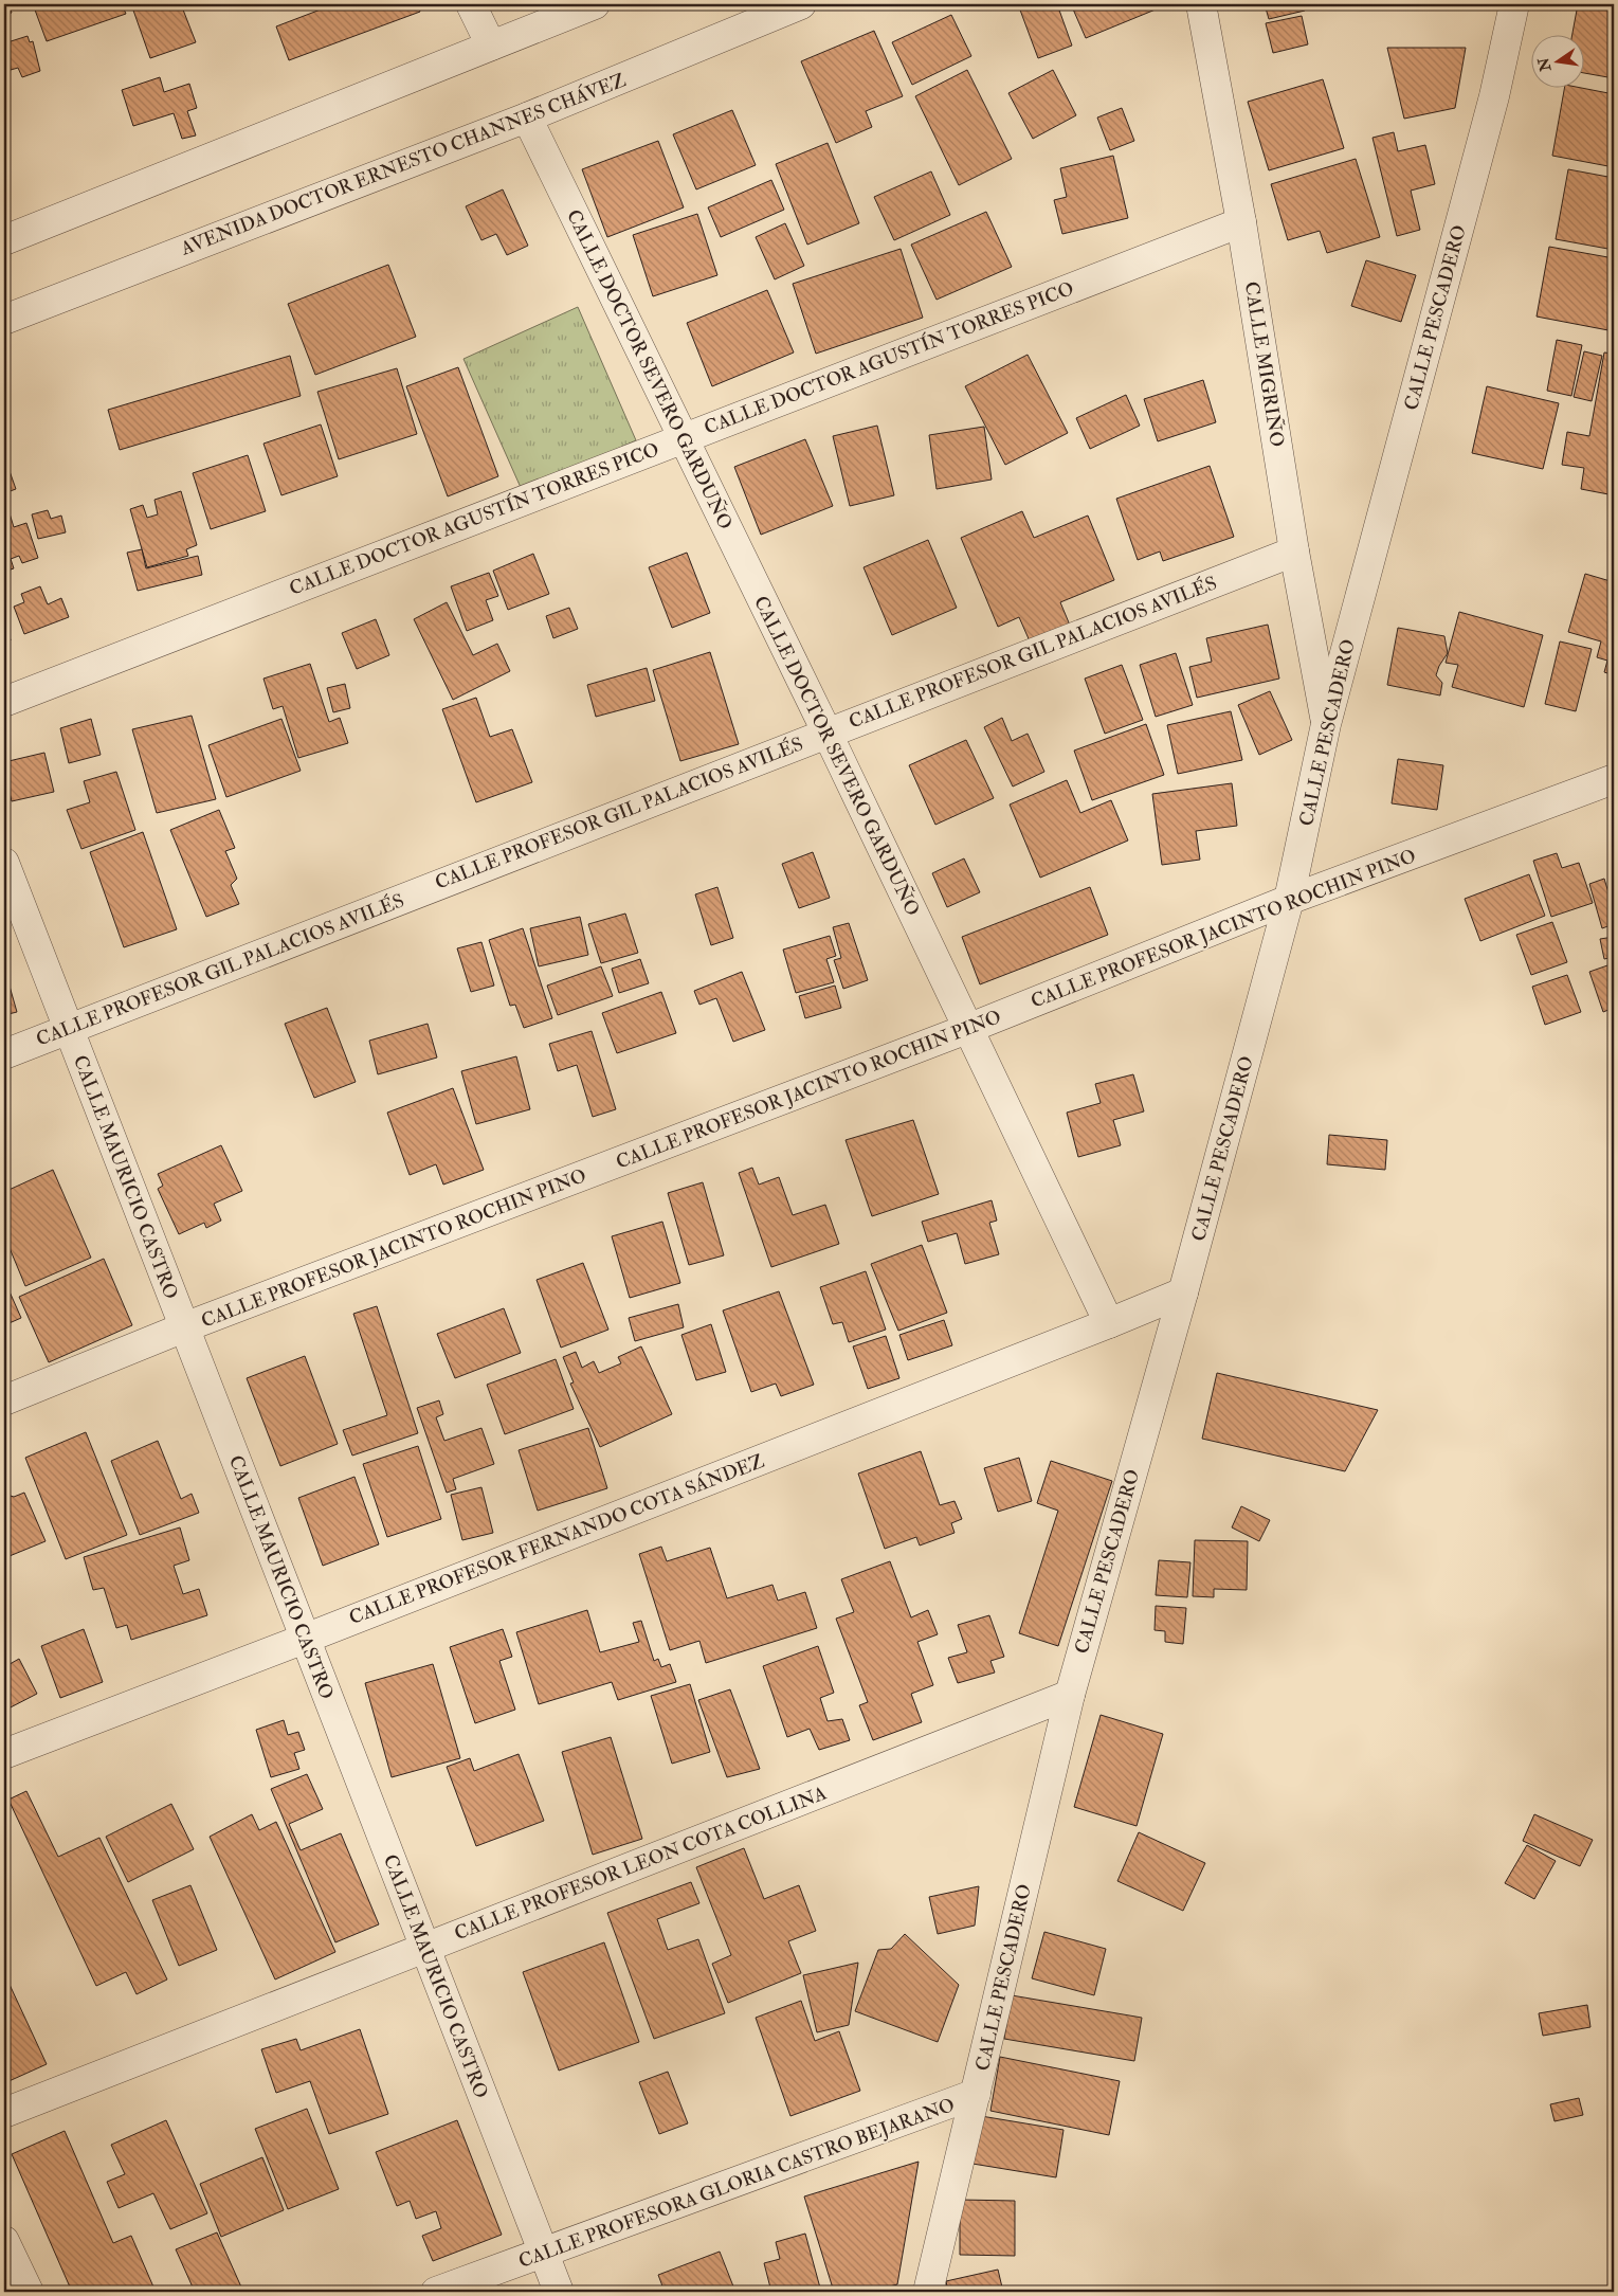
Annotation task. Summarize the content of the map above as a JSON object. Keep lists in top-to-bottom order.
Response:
{
  "streets": {
    "street": [
      "AVENIDA DOCTOR ERNESTO CHANNES CHÁVEZ",
      "CALLE PESCADERO",
      "CALLE DOCTOR AGUSTÍN TORRES PICO",
      "CALLE MIGRIÑO",
      "CALLE DOCTOR SEVERO GARDUÑO",
      "CALLE PROFESOR GIL PALACIOS AVILÉS",
      "CALLE PROFESOR JACINTO ROCHIN PINO",
      "CALLE MAURICIO CASTRO",
      "CALLE PROFESOR FERNANDO COTA SÁNDEZ",
      "CALLE PROFESOR LEON COTA COLLINA",
      "CALLE PROFESORA GLORIA CASTRO BEJARANO"
    ]
  },
  "crossings": [
    ["AVENIDA DOCTOR ERNESTO CHANNES CHÁVEZ", "CALLE DOCTOR SEVERO GARDUÑO"],
    ["CALLE PESCADERO", "CALLE MIGRIÑO"],
    ["CALLE PESCADERO", "CALLE PROFESOR JACINTO ROCHIN PINO"],
    ["CALLE PESCADERO", "CALLE PROFESOR LEON COTA COLLINA"],
    ["CALLE PESCADERO", "CALLE PROFESORA GLORIA CASTRO BEJARANO"],
    ["CALLE DOCTOR AGUSTÍN TORRES PICO", "CALLE MIGRIÑO"],
    ["CALLE DOCTOR AGUSTÍN TORRES PICO", "CALLE DOCTOR SEVERO GARDUÑO"],
    ["CALLE MIGRIÑO", "CALLE PROFESOR GIL PALACIOS AVILÉS"],
    ["CALLE DOCTOR SEVERO GARDUÑO", "CALLE PROFESOR GIL PALACIOS AVILÉS"],
    ["CALLE DOCTOR SEVERO GARDUÑO", "CALLE PROFESOR JACINTO ROCHIN PINO"],
    ["CALLE DOCTOR SEVERO GARDUÑO", "CALLE PROFESOR FERNANDO COTA SÁNDEZ"],
    ["CALLE PROFESOR GIL PALACIOS AVILÉS", "CALLE MAURICIO CASTRO"],
    ["CALLE PROFESOR JACINTO ROCHIN PINO", "CALLE MAURICIO CASTRO"],
    ["CALLE MAURICIO CASTRO", "CALLE PROFESOR FERNANDO COTA SÁNDEZ"],
    ["CALLE MAURICIO CASTRO", "CALLE PROFESOR LEON COTA COLLINA"],
    ["CALLE MAURICIO CASTRO", "CALLE PROFESORA GLORIA CASTRO BEJARANO"]
  ],
  "north": "left"
}
